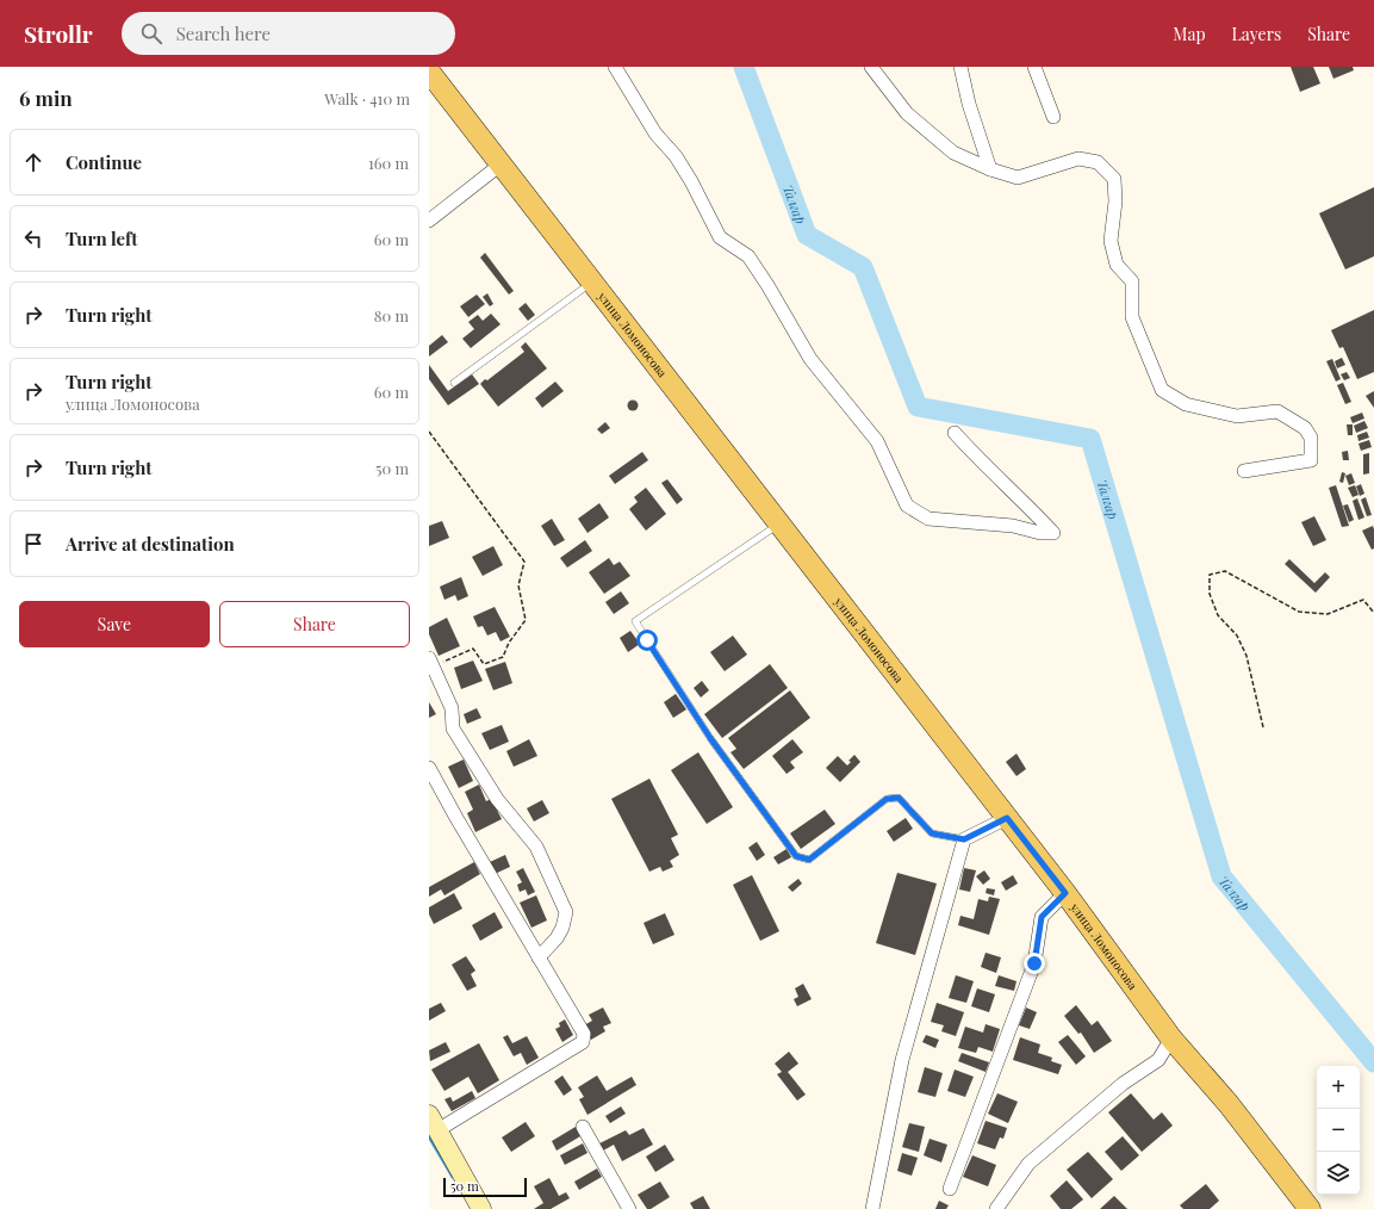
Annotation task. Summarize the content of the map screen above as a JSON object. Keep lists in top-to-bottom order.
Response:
{
  "streets": {
    "main road": ["улица Ломоносова"]
  },
  "water": ["Талғар"],
  "scale_bar": "50 m",
  "page": {
    "header": "Strollr",
    "search": "Search here",
    "nav": ["Map", "Layers", "Share"],
    "heading": ["6 min", "Walk · 410 m"],
    "list": [
      ["Continue", "160 m"],
      ["Turn left", "60 m"],
      ["Turn right", "80 m"],
      ["Turn right", "улица Ломоносова", "60 m"],
      ["Turn right", "50 m"],
      "Arrive at destination"
    ],
    "buttons": ["Save", "Share"],
    "map_buttons": ["+", "−"],
    "scale": "50 m"
  }
}
